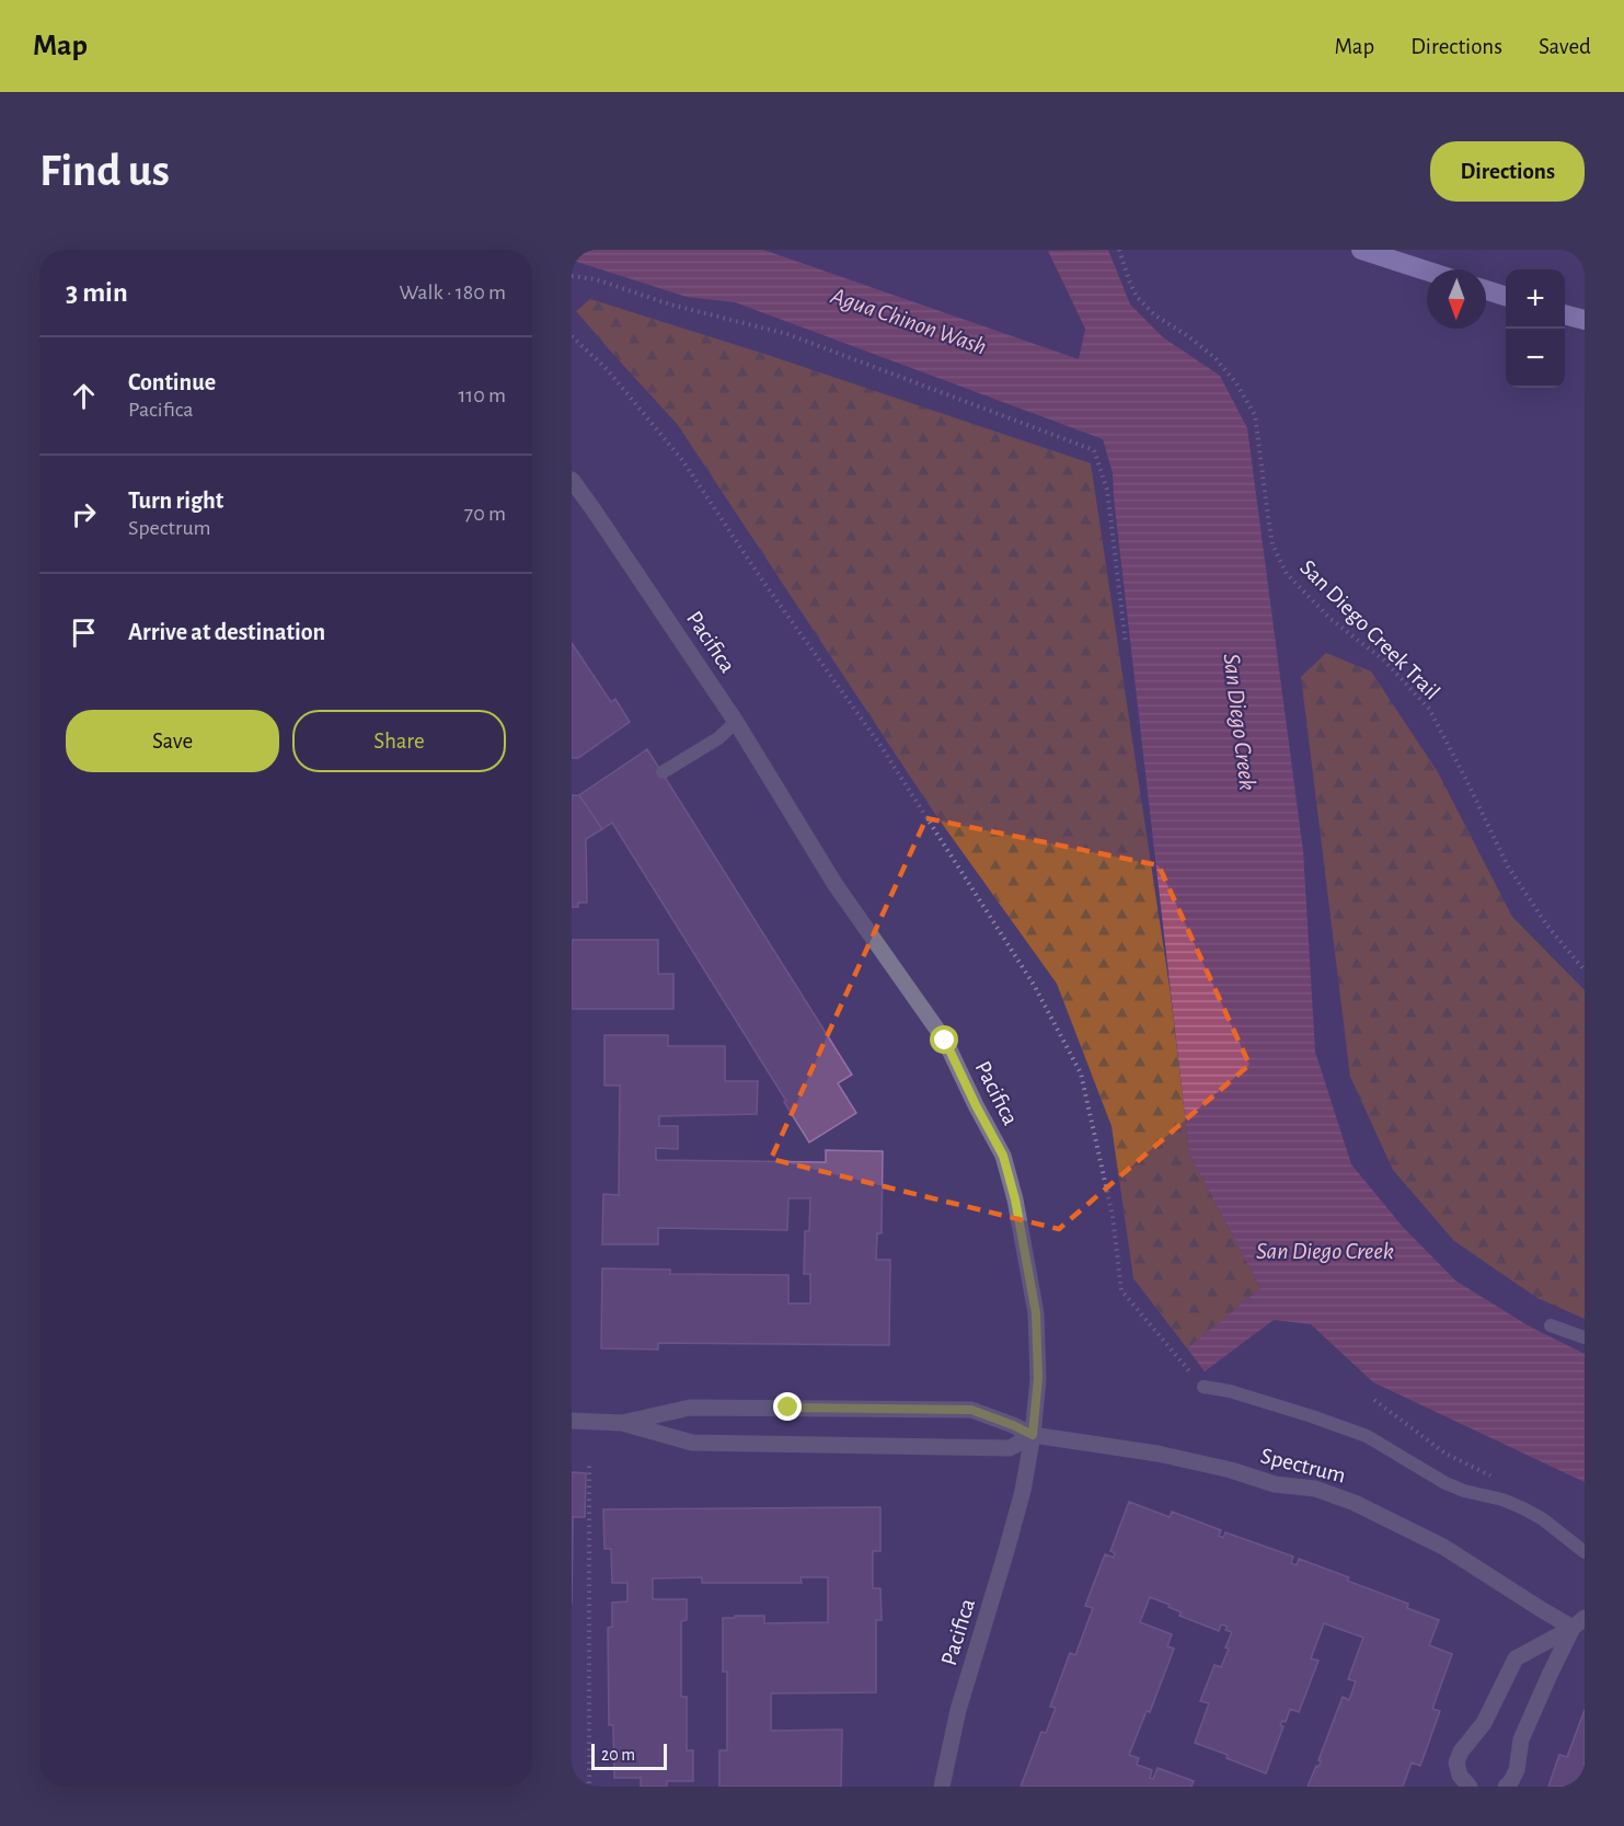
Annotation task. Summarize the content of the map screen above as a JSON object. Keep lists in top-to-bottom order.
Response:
{
  "streets": {
    "street": ["Pacifica", "Spectrum"],
    "path": ["San Diego Creek Trail"]
  },
  "crossings": [
    ["Pacifica", "Spectrum"]
  ],
  "water": ["Agua Chinon Wash", "San Diego Creek"],
  "scale_bar": "20 m",
  "north": "bottom",
  "page": {
    "header": "Map",
    "nav": ["Map", "Directions", "Saved"],
    "buttons": [
      "Directions",
      ["Save", "Share"]
    ],
    "title": "Find us",
    "heading": ["3 min", "Walk · 180 m"],
    "map_buttons": ["+", "−"],
    "list": [
      ["Continue", "Pacifica", "110 m"],
      ["Turn right", "Spectrum", "70 m"],
      "Arrive at destination"
    ],
    "scale": "20 m"
  }
}
